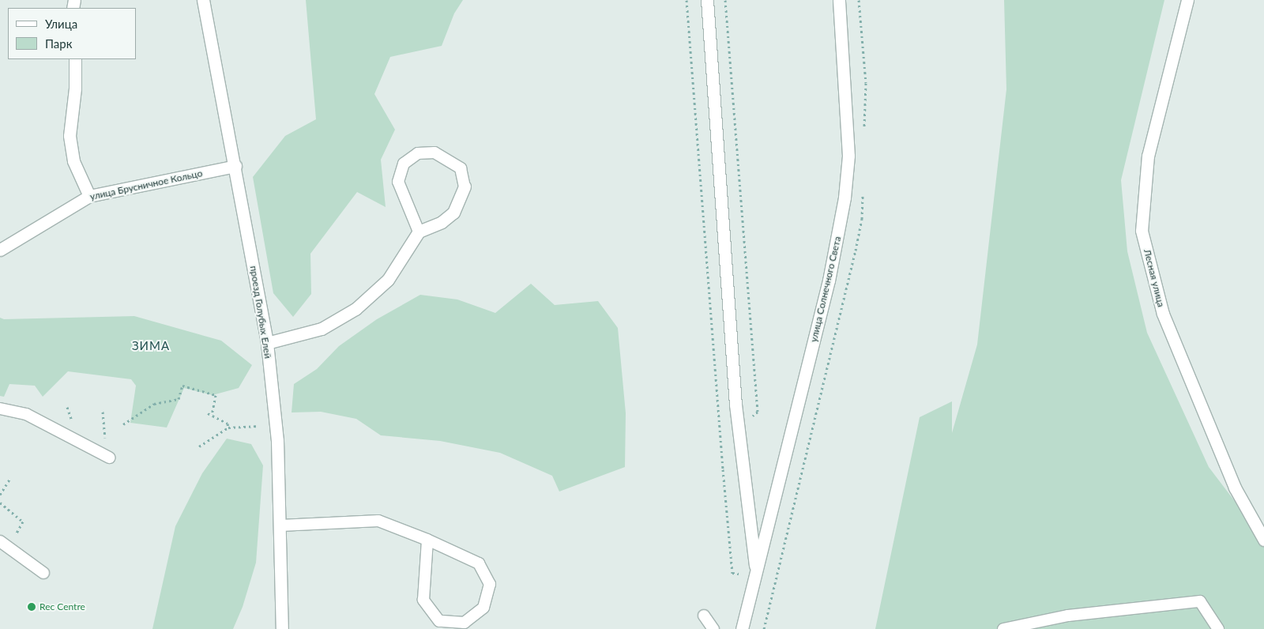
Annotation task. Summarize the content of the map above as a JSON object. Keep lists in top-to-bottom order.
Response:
{
  "streets": {
    "street": [
      "улица Брусничное Кольцо",
      "Лесная улица",
      "улица Солнечного Света",
      "проезд Голубых Елей"
    ]
  },
  "crossings": [
    ["улица Брусничное Кольцо", "проезд Голубых Елей"]
  ],
  "districts": ["ЗИМА"],
  "places": ["Rec Centre"],
  "legend": ["Улица", "Парк"]
}
